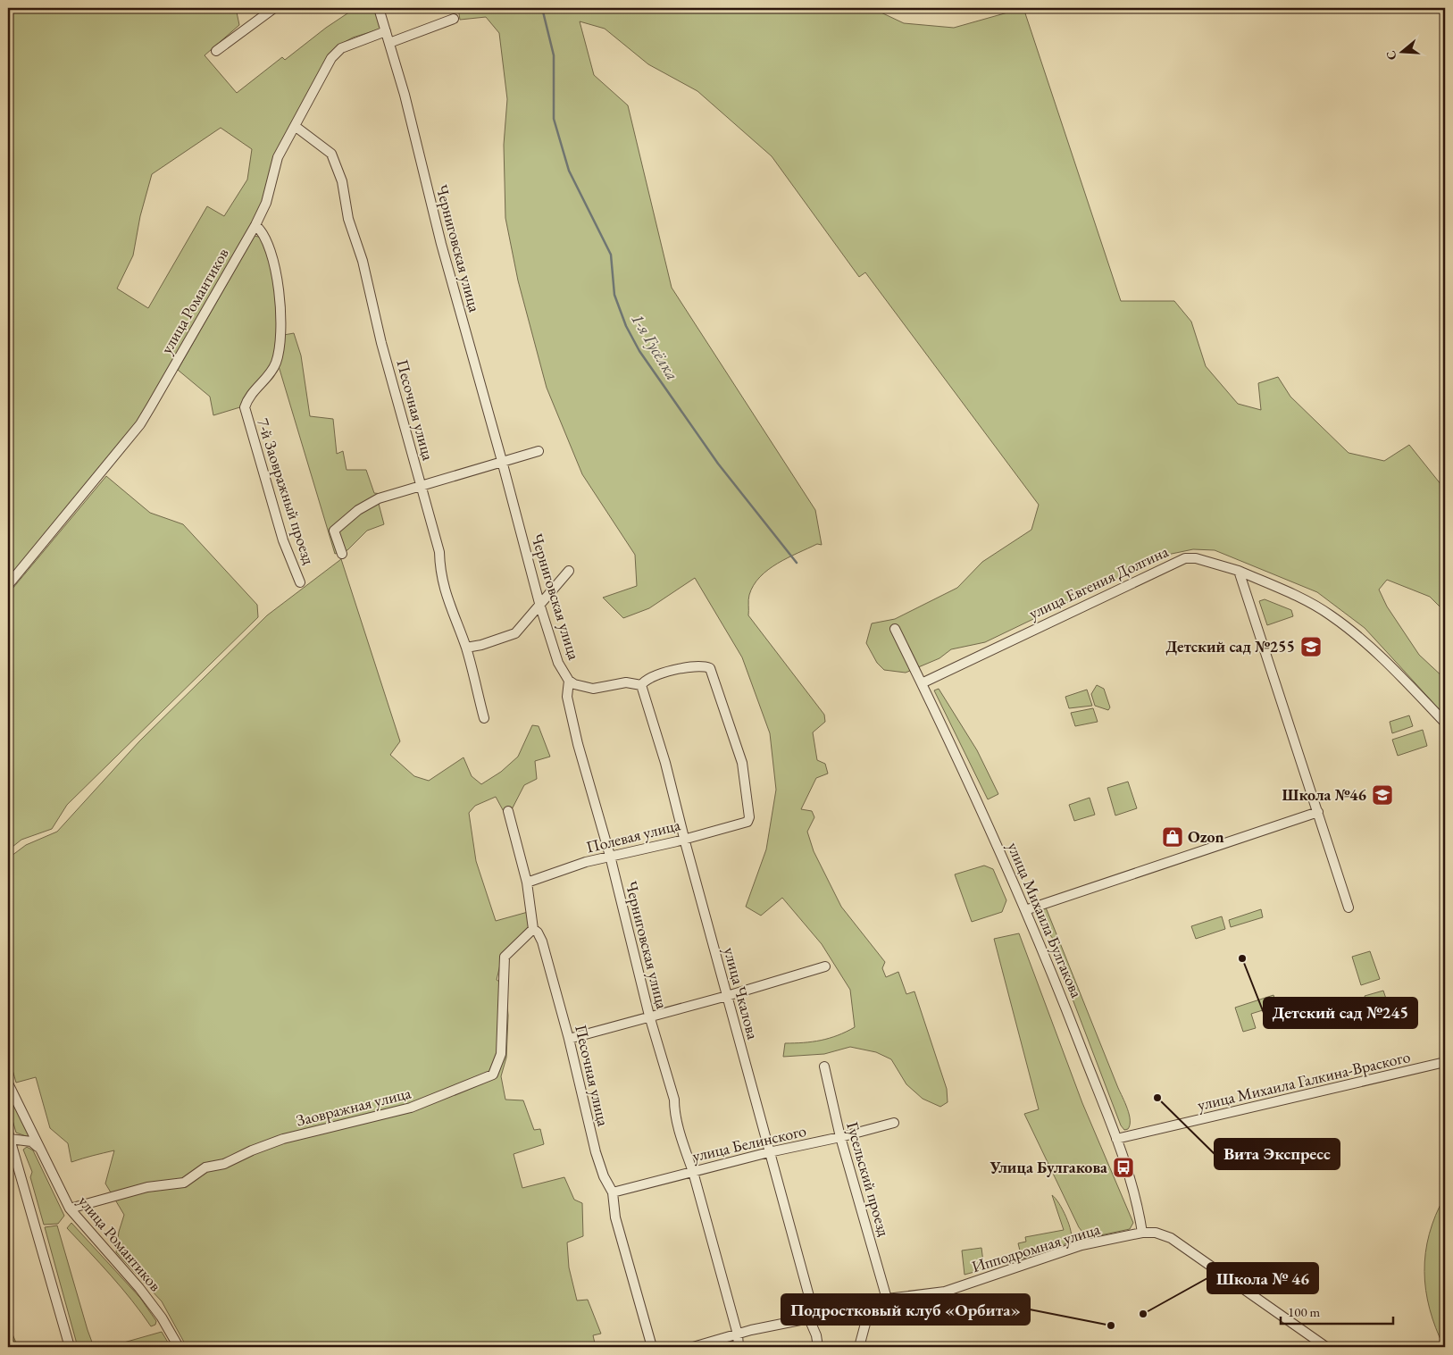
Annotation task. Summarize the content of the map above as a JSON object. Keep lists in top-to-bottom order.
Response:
{
  "streets": {
    "street": [
      "Черниговская улица",
      "улица Романтиков",
      "Песочная улица",
      "7-й Заовражный проезд",
      "улица Евгения Долгина",
      "Полевая улица",
      "улица Михаила Булгакова",
      "улица Чкалова",
      "улица Михаила Галкина-Враского",
      "Заовражная улица",
      "улица Белинского",
      "Гусельский проезд",
      "Ипподромная улица"
    ]
  },
  "crossings": [
    ["Черниговская улица", "улица Романтиков"],
    ["Черниговская улица", "Полевая улица"],
    ["Черниговская улица", "улица Белинского"],
    ["Черниговская улица", "Ипподромная улица"],
    ["улица Романтиков", "Песочная улица"],
    ["улица Романтиков", "7-й Заовражный проезд"],
    ["улица Романтиков", "Заовражная улица"],
    ["Песочная улица", "Полевая улица"],
    ["Песочная улица", "Заовражная улица"],
    ["Песочная улица", "улица Белинского"],
    ["улица Евгения Долгина", "улица Михаила Булгакова"],
    ["Полевая улица", "улица Чкалова"],
    ["улица Михаила Булгакова", "улица Михаила Галкина-Враского"],
    ["улица Михаила Булгакова", "Ипподромная улица"],
    ["улица Чкалова", "улица Белинского"],
    ["улица Чкалова", "Ипподромная улица"],
    ["улица Белинского", "Гусельский проезд"],
    ["Гусельский проезд", "Ипподромная улица"]
  ],
  "water": ["1-я Гусёлка"],
  "places": {
    "school or university": ["Детский сад №255", "Школа №46"],
    "shop": ["Ozon"],
    "other": [
      "Детский сад №245",
      "Вита Экспресс",
      "Школа № 46",
      "Подростковый клуб «Орбита»"
    ],
    "bus stop": ["Улица Булгакова"]
  },
  "scale_bar": "100 m",
  "north": "left"
}
